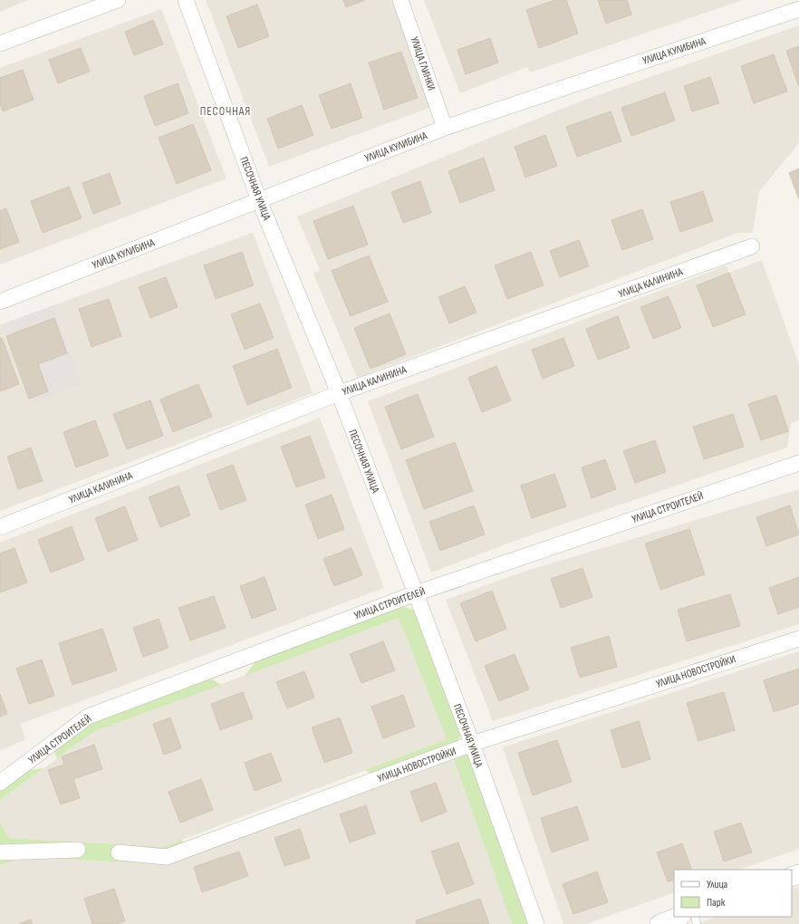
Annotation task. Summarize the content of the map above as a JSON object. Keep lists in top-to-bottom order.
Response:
{
  "streets": {
    "street": [
      "УЛИЦА КУЛИБИНА",
      "УЛИЦА ГЛИНКИ",
      "ПЕСОЧНАЯ УЛИЦА",
      "УЛИЦА КАЛИНИНА",
      "УЛИЦА СТРОИТЕЛЕЙ",
      "УЛИЦА НОВОСТРОЙКИ"
    ]
  },
  "crossings": [
    ["УЛИЦА КУЛИБИНА", "УЛИЦА ГЛИНКИ"],
    ["УЛИЦА КУЛИБИНА", "ПЕСОЧНАЯ УЛИЦА"],
    ["ПЕСОЧНАЯ УЛИЦА", "УЛИЦА КАЛИНИНА"],
    ["ПЕСОЧНАЯ УЛИЦА", "УЛИЦА СТРОИТЕЛЕЙ"],
    ["ПЕСОЧНАЯ УЛИЦА", "УЛИЦА НОВОСТРОЙКИ"]
  ],
  "districts": ["ПЕСОЧНАЯ"],
  "legend": ["Улица", "Парк"]
}
